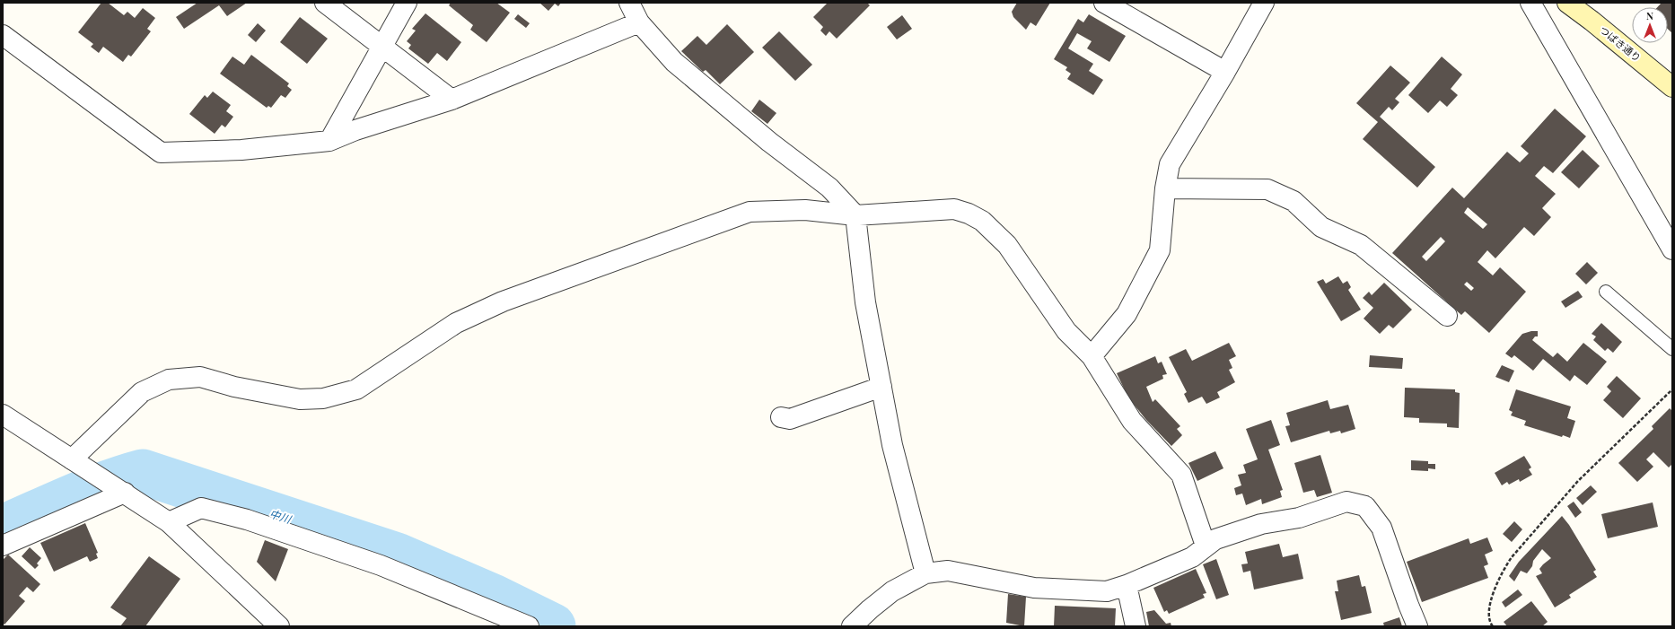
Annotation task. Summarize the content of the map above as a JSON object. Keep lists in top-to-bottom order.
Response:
{
  "streets": {
    "main road": ["つばき通り"]
  },
  "water": ["中川"],
  "north": "top"
}
